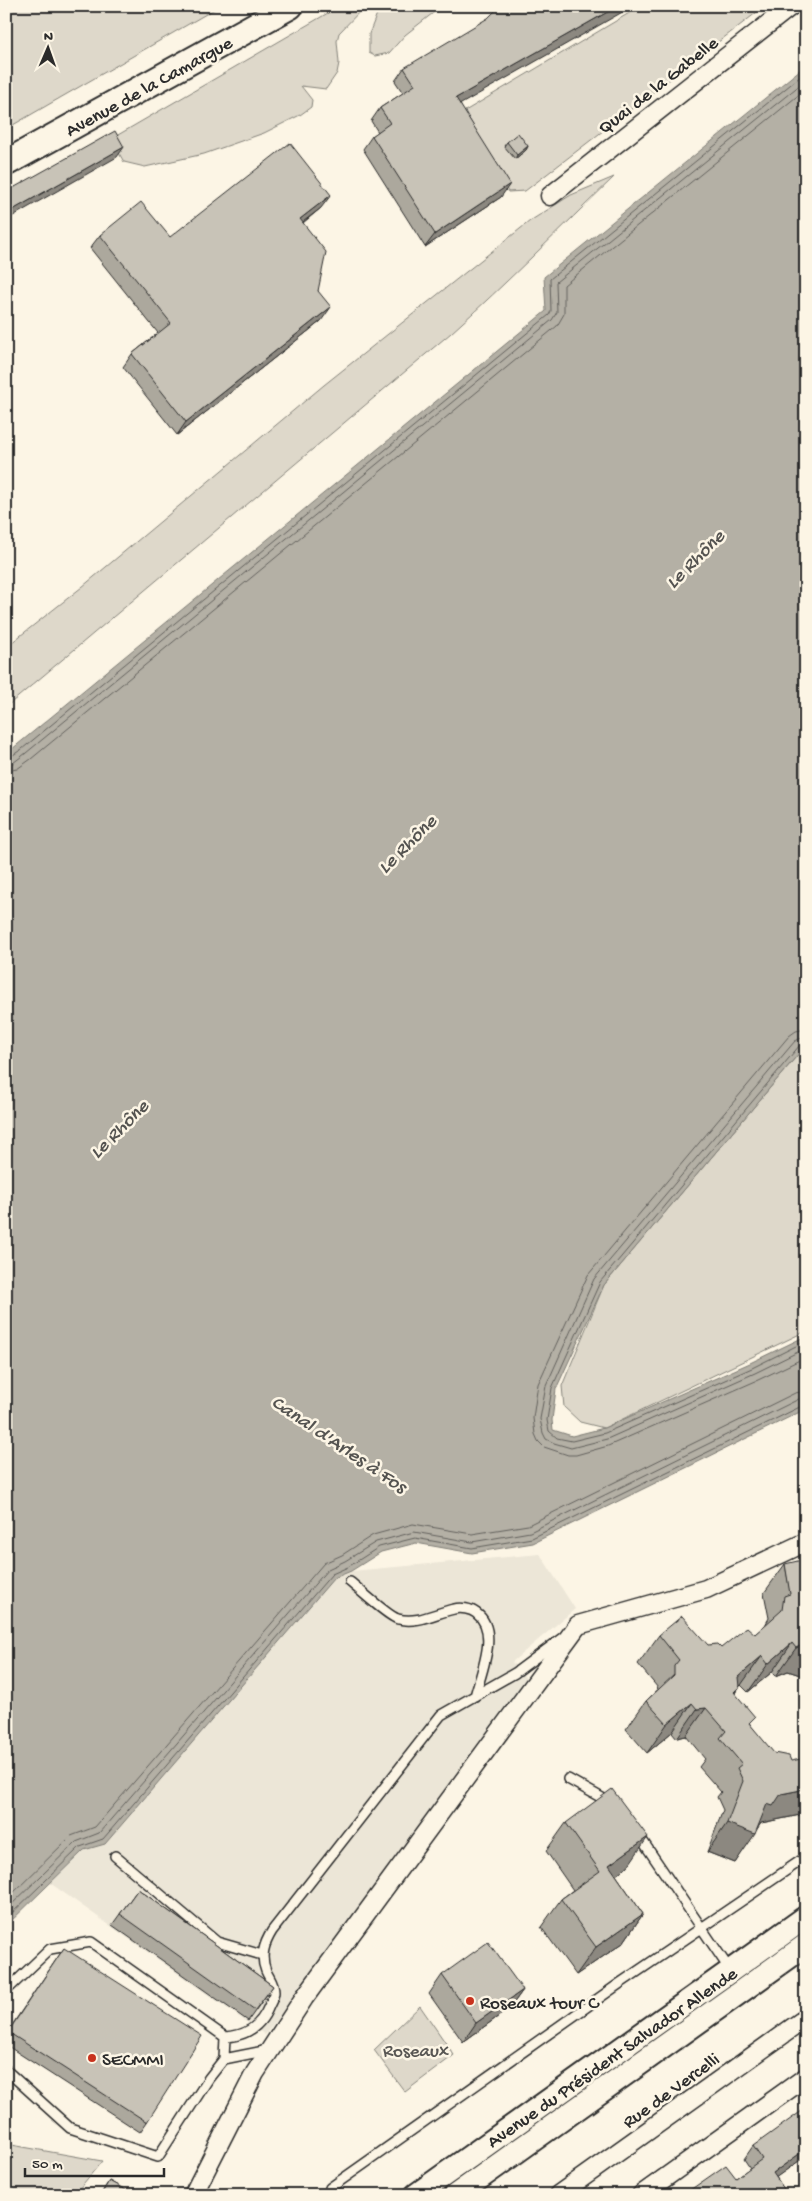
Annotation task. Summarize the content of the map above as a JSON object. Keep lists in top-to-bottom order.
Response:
{
  "streets": {
    "main road": ["Avenue de la Camargue"],
    "street": ["Quai de la Gabelle", "Avenue du Président Salvador Allende", "Rue de Vercelli"]
  },
  "water": ["Le Rhône", "Canal d'Arles à Fos"],
  "parks": ["Roseaux"],
  "places": ["Roseaux tour C", "SECMMI"],
  "scale_bar": "50 m",
  "north": "top"
}
